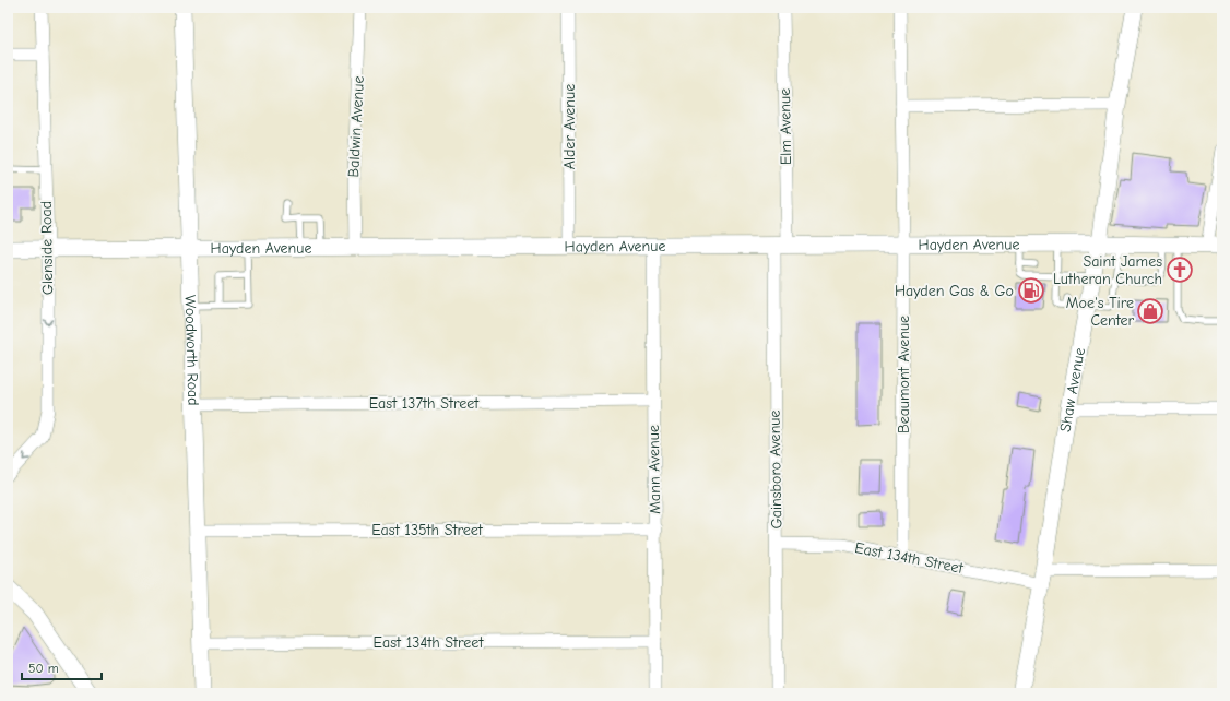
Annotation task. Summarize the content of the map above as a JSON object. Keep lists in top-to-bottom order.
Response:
{
  "streets": {
    "street": [
      "Baldwin Avenue",
      "Alder Avenue",
      "Elm Avenue",
      "Hayden Avenue",
      "Glenside Road",
      "Woodworth Road",
      "Beaumont Avenue",
      "Shaw Avenue",
      "East 137th Street",
      "Mann Avenue",
      "Gainsboro Avenue",
      "East 135th Street",
      "East 134th Street"
    ]
  },
  "crossings": [
    ["Baldwin Avenue", "Hayden Avenue"],
    ["Alder Avenue", "Hayden Avenue"],
    ["Elm Avenue", "Hayden Avenue"],
    ["Elm Avenue", "Gainsboro Avenue"],
    ["Hayden Avenue", "Glenside Road"],
    ["Hayden Avenue", "Woodworth Road"],
    ["Hayden Avenue", "Beaumont Avenue"],
    ["Hayden Avenue", "Shaw Avenue"],
    ["Hayden Avenue", "Mann Avenue"],
    ["Hayden Avenue", "Gainsboro Avenue"],
    ["Woodworth Road", "East 137th Street"],
    ["Woodworth Road", "East 135th Street"],
    ["Woodworth Road", "East 134th Street"],
    ["Beaumont Avenue", "East 134th Street"],
    ["Shaw Avenue", "East 134th Street"],
    ["East 137th Street", "Mann Avenue"],
    ["Mann Avenue", "East 135th Street"],
    ["Mann Avenue", "East 134th Street"],
    ["Gainsboro Avenue", "East 134th Street"]
  ],
  "one_way": ["Glenside Road"],
  "places": {
    "church": ["Saint James Lutheran Church"],
    "fuel station": ["Hayden Gas & Go"],
    "shop": ["Moe's Tire Center"]
  },
  "scale_bar": "50 m"
}
